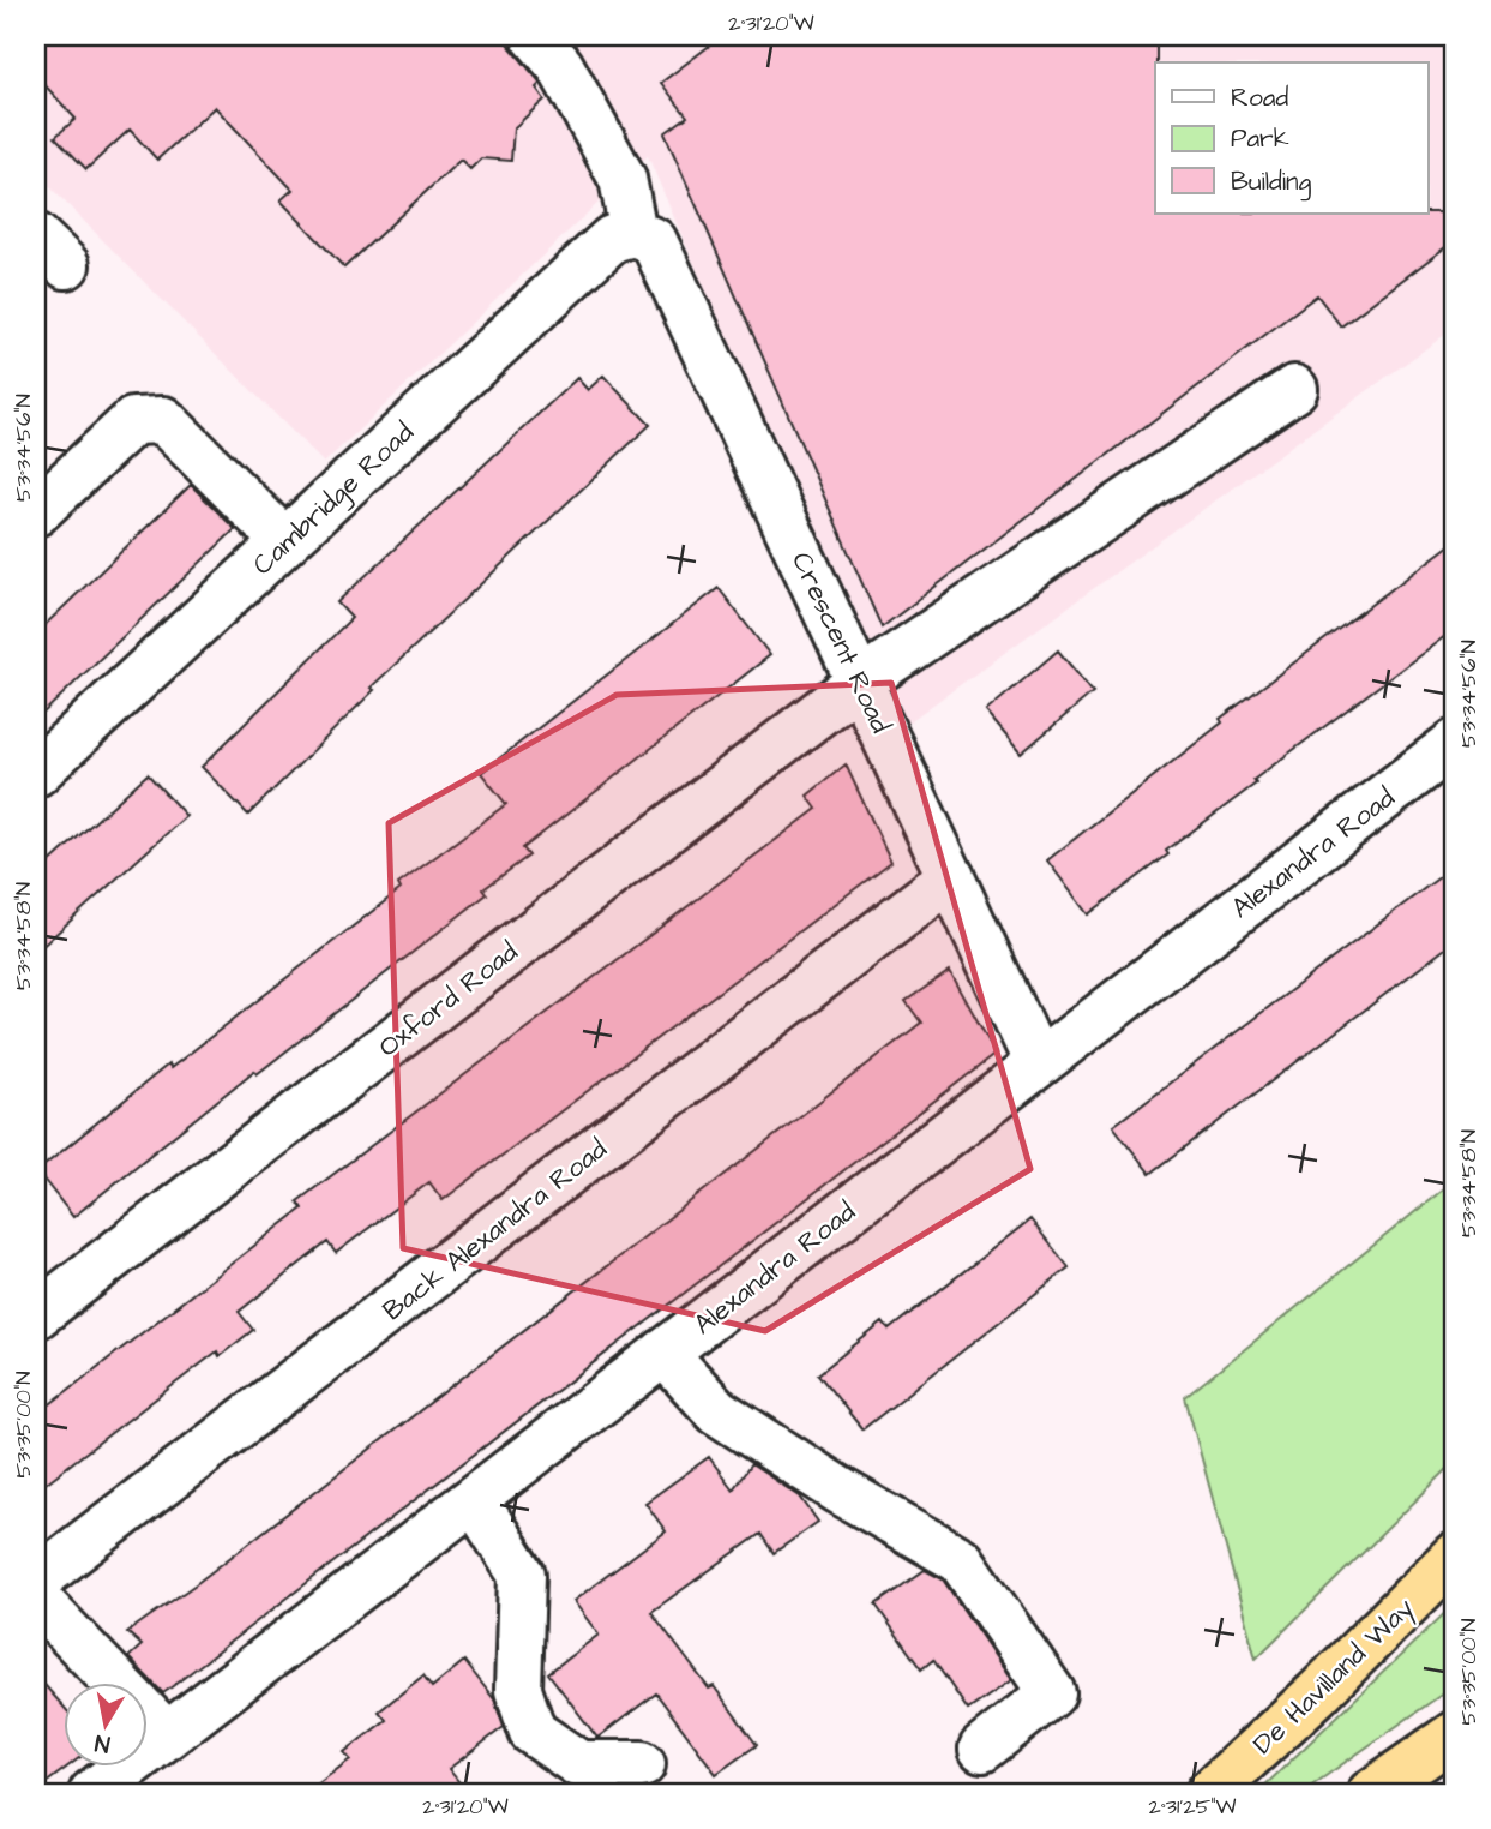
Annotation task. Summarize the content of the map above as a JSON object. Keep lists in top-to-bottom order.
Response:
{
  "streets": {
    "highway": ["De Havilland Way"],
    "street": [
      "Cambridge Road",
      "Crescent Road",
      "Alexandra Road",
      "Oxford Road",
      "Back Alexandra Road"
    ]
  },
  "crossings": [
    ["Cambridge Road", "Crescent Road"],
    ["Crescent Road", "Alexandra Road"],
    ["Crescent Road", "Oxford Road"],
    ["Crescent Road", "Back Alexandra Road"]
  ],
  "legend": ["Road", "Park", "Building"],
  "north": "bottom",
  "coordinates": [
    "2°31'20\"W",
    "53°34'56\"N",
    "53°34'58\"N",
    "53°35'00\"N",
    "2°31'25\"W"
  ]
}
